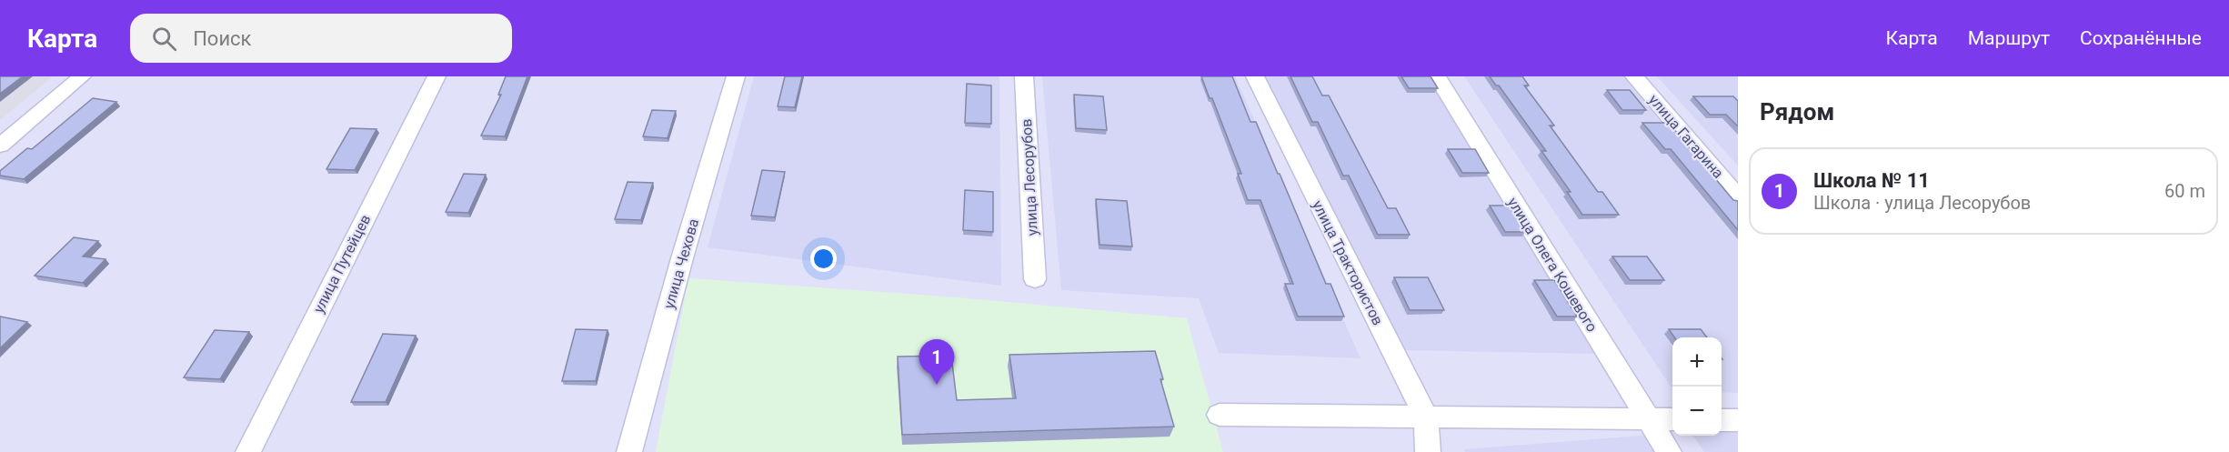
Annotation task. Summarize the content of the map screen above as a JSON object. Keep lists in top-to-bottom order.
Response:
{
  "streets": {
    "street": [
      "улица Гагарина",
      "улица Лесорубов",
      "улица Трактористов",
      "улица Путейцев",
      "улица Чехова",
      "улица Олега Кошевого"
    ]
  },
  "page": {
    "header": "Карта",
    "search": "Поиск",
    "nav": ["Карта", "Маршрут", "Сохранённые"],
    "heading": "Рядом",
    "list": [
      {
        "mark": "1",
        "name": "Школа № 11",
        "note": "Школа · улица Лесорубов",
        "value": "60 m"
      }
    ],
    "map_buttons": ["+", "−"],
    "pins": "1"
  }
}
